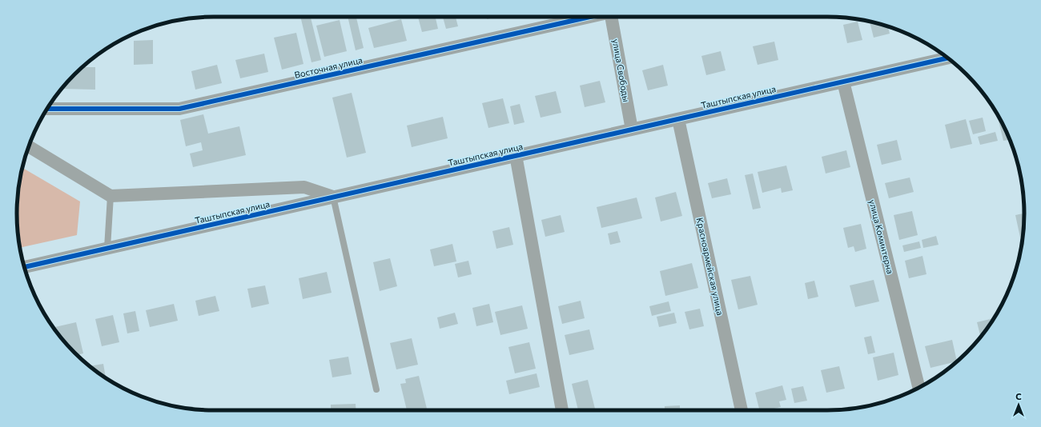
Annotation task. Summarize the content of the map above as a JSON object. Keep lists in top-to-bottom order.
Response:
{
  "streets": {
    "street": [
      "Восточная улица",
      "улица Свободы",
      "Таштыпская улица",
      "улица Коминтерна",
      "Красноармейская улица"
    ]
  },
  "crossings": [
    ["улица Свободы", "Таштыпская улица"],
    ["Таштыпская улица", "улица Коминтерна"],
    ["Таштыпская улица", "Красноармейская улица"]
  ],
  "north": "top"
}
